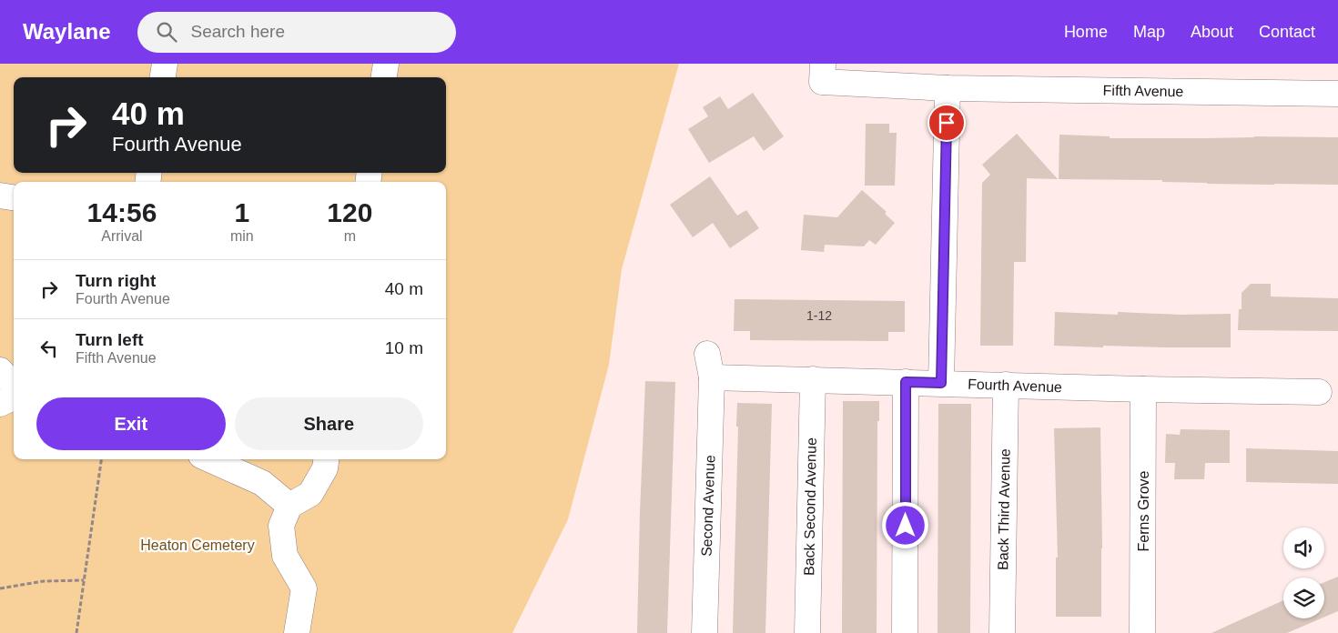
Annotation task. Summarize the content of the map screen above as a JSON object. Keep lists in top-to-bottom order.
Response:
{
  "streets": {
    "street": [
      "Fifth Avenue",
      "Fourth Avenue",
      "Second Avenue",
      "Back Second Avenue",
      "Back Third Avenue",
      "Ferns Grove"
    ]
  },
  "crossings": [
    ["Fourth Avenue", "Second Avenue"],
    ["Fourth Avenue", "Back Second Avenue"],
    ["Fourth Avenue", "Back Third Avenue"],
    ["Fourth Avenue", "Ferns Grove"]
  ],
  "parks": ["Heaton Cemetery"],
  "house_numbers": ["1-12"],
  "page": {
    "header": "Waylane",
    "search": "Search here",
    "nav": [
      "Home",
      "Map",
      "About",
      "Contact"
    ],
    "turn": ["40 m", "Fourth Avenue"],
    "eta": [
      "14:56",
      "Arrival",
      "1",
      "min",
      "120",
      "m"
    ],
    "list": [
      {
        "name": "Turn right",
        "note": "Fourth Avenue",
        "value": "40 m"
      },
      {
        "name": "Turn left",
        "note": "Fifth Avenue",
        "value": "10 m"
      }
    ],
    "buttons": ["Exit", "Share"]
  }
}
